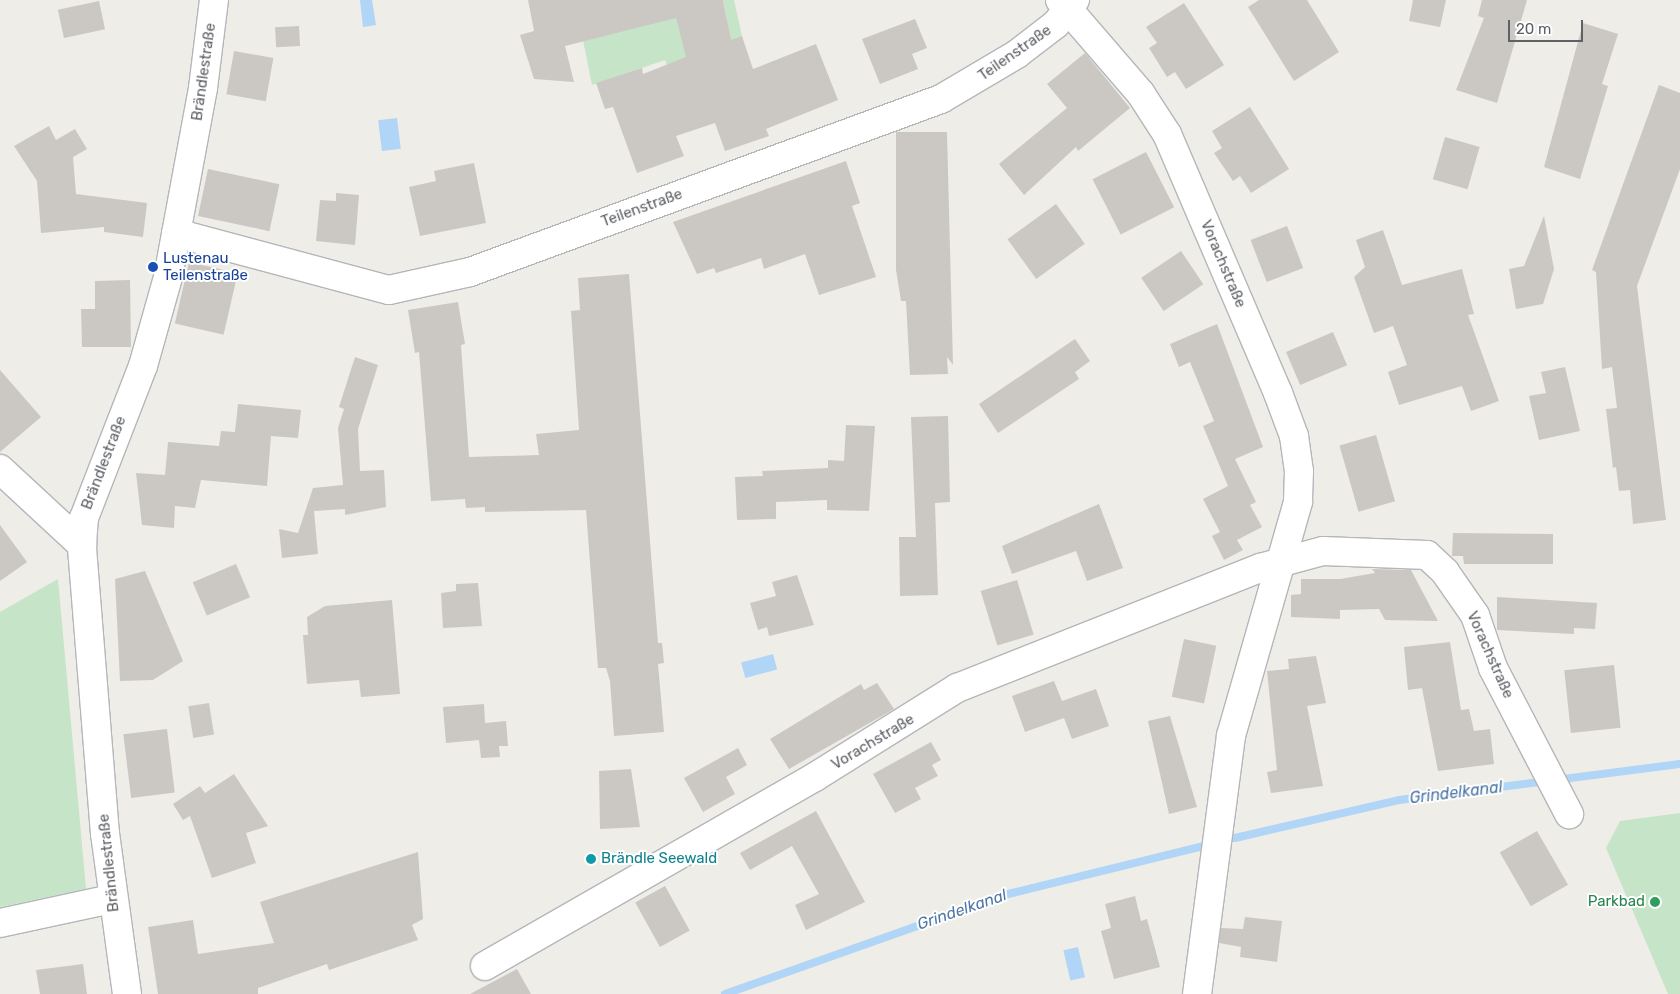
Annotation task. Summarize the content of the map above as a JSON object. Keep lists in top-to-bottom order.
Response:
{
  "streets": {
    "street": ["Teilenstraße", "Brändlestraße", "Vorachstraße"]
  },
  "crossings": [
    ["Teilenstraße", "Brändlestraße"],
    ["Teilenstraße", "Vorachstraße"]
  ],
  "water": ["Grindelkanal"],
  "places": ["Lustenau Teilenstraße", "Brändle Seewald", "Parkbad"],
  "scale_bar": "20 m"
}
